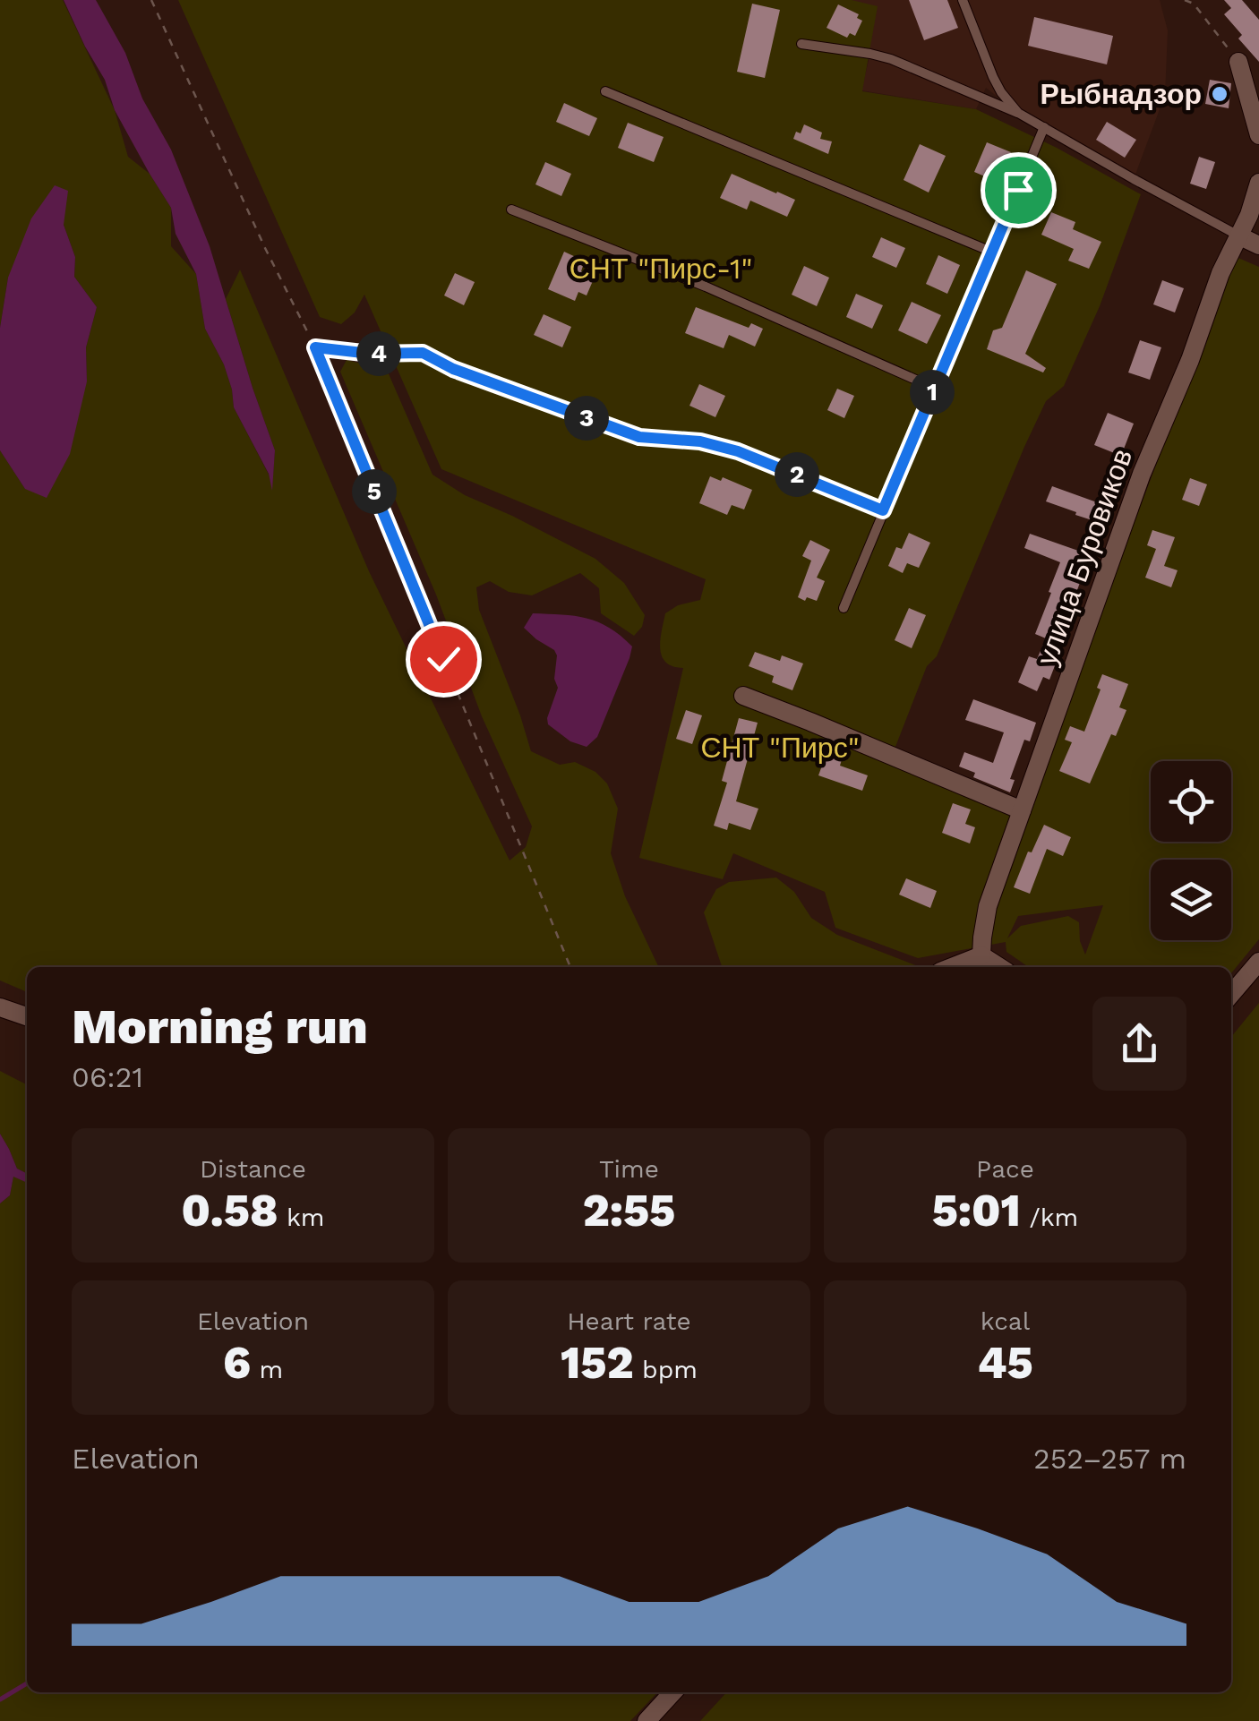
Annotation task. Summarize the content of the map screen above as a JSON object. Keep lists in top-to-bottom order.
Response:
{
  "streets": {
    "street": ["улица Буровиков"]
  },
  "parks": ["СНТ \"Пирс-1\"", "СНТ \"Пирс\""],
  "places": ["Рыбнадзор"],
  "page": {
    "pins": [
      "4",
      "1",
      "3",
      "2",
      "5"
    ],
    "heading": ["Morning run", "06:21"],
    "stats": [
      ["Distance", "0.58 km"],
      ["Time", "2:55"],
      ["Pace", "5:01 /km"],
      ["Elevation", "6 m"],
      ["Heart rate", "152 bpm"],
      ["kcal", "45"]
    ],
    "chart": ["Elevation", "252–257 m"]
  }
}
